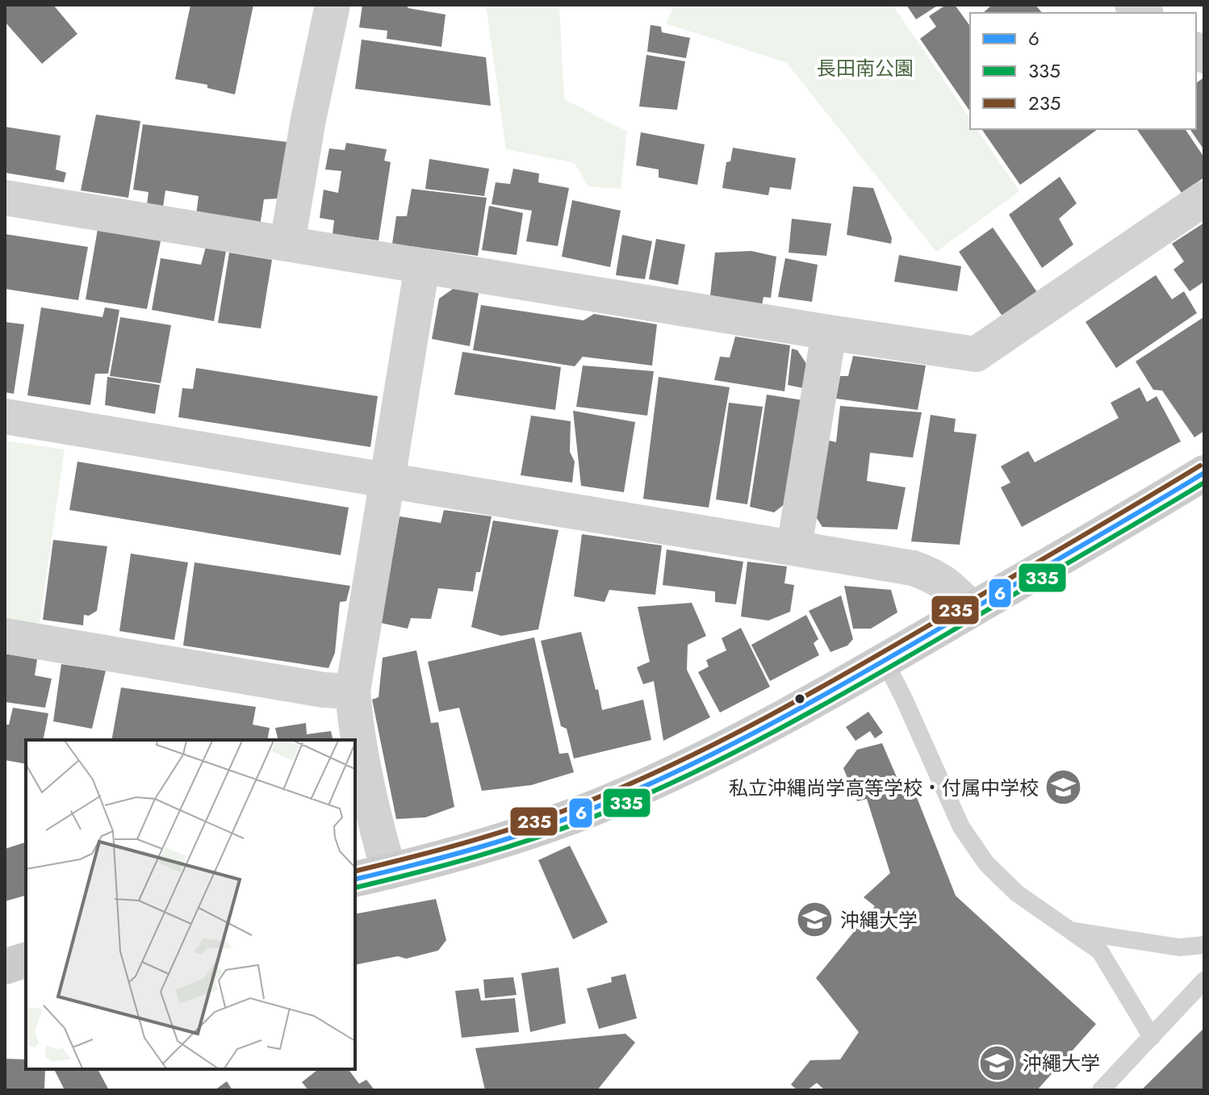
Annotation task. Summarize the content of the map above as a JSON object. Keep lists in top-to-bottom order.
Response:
{
  "parks": ["長田南公園"],
  "places": {
    "school or university": ["私立沖縄尚学高等学校・付属中学校", "沖縄大学", "沖繩大学"]
  },
  "lines": ["transit line 235", "transit line 6", "transit line 335"],
  "legend": ["6", "335", "235"]
}
